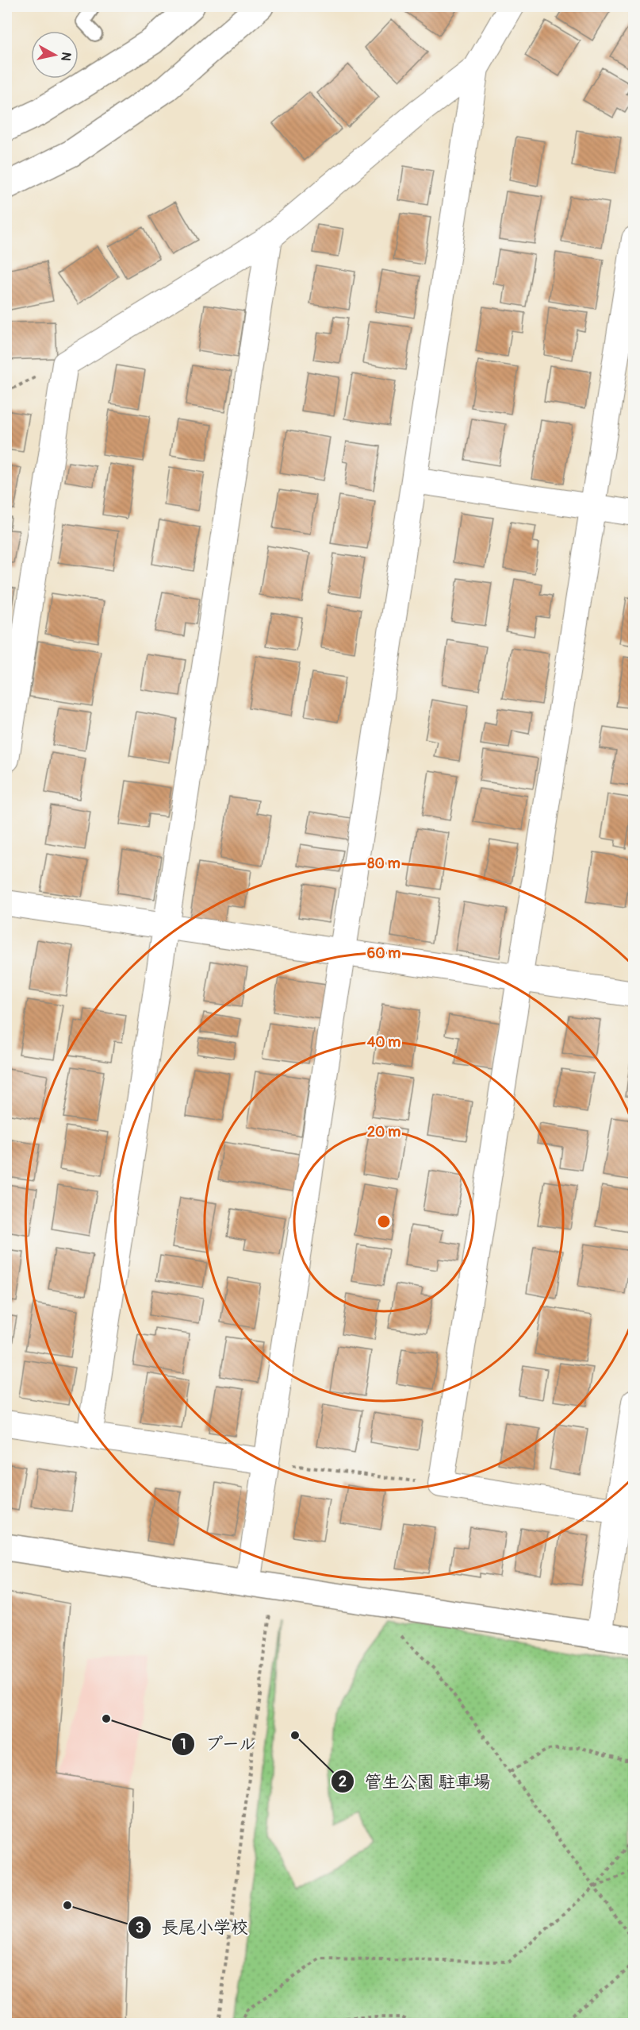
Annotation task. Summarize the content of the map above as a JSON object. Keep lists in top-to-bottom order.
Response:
{
  "places": ["プール", "管生公園 駐車場", "長尾小学校"],
  "north": "right",
  "rings": [
    "80 m",
    "60 m",
    "40 m",
    "20 m"
  ]
}
